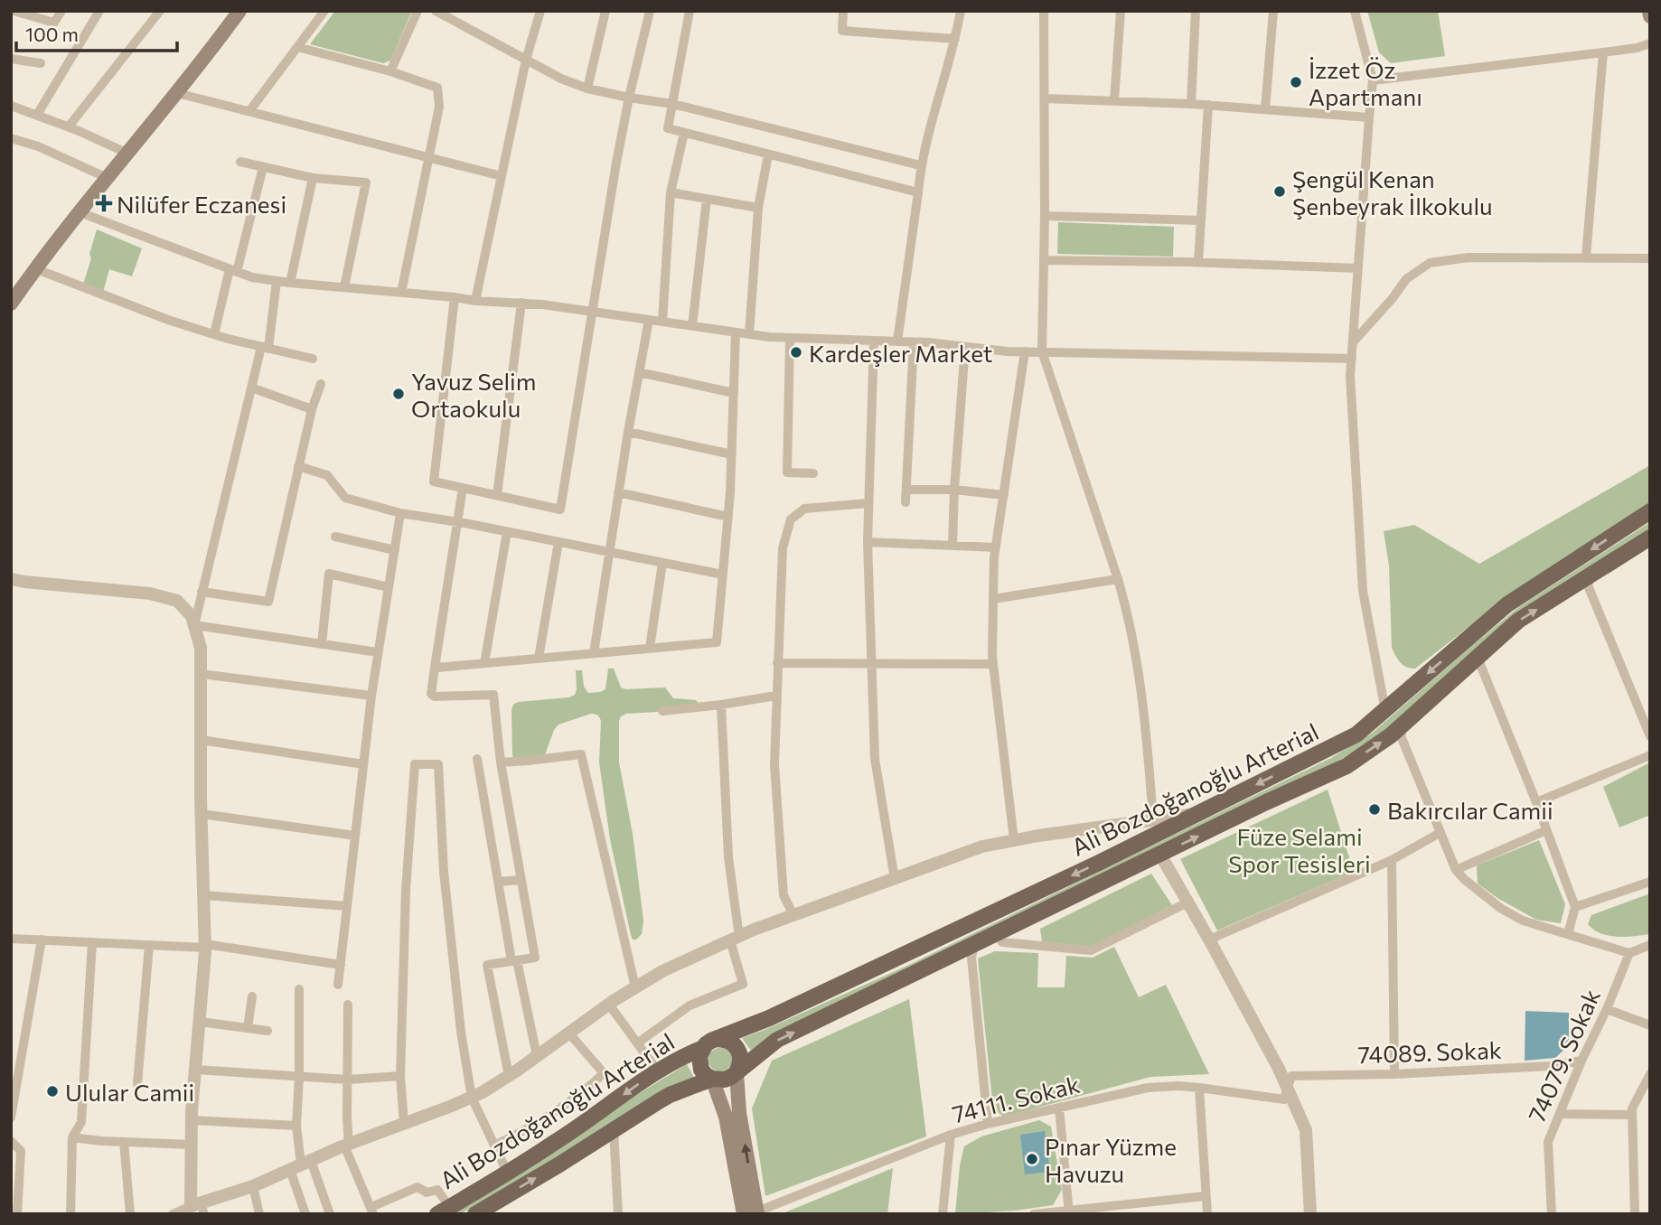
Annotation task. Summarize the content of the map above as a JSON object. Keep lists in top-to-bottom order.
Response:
{
  "streets": {
    "main road": ["Ali Bozdoğanoğlu Arterial"],
    "street": ["74089. Sokak", "74079. Sokak", "74111. Sokak"]
  },
  "crossings": [
    ["74089. Sokak", "74079. Sokak"],
    ["74089. Sokak", "74111. Sokak"]
  ],
  "parks": ["Füze Selami Spor Tesisleri"],
  "places": {
    "other": [
      "İzzet Öz Apartmanı",
      "Şengül Kenan Şenbeyrak İlkokulu",
      "Kardeşler Market",
      "Yavuz Selim Ortaokulu",
      "Bakırcılar Camii",
      "Ulular Camii",
      "Pınar Yüzme Havuzu"
    ],
    "health": ["Nilüfer Eczanesi"]
  },
  "scale_bar": "100 m"
}
